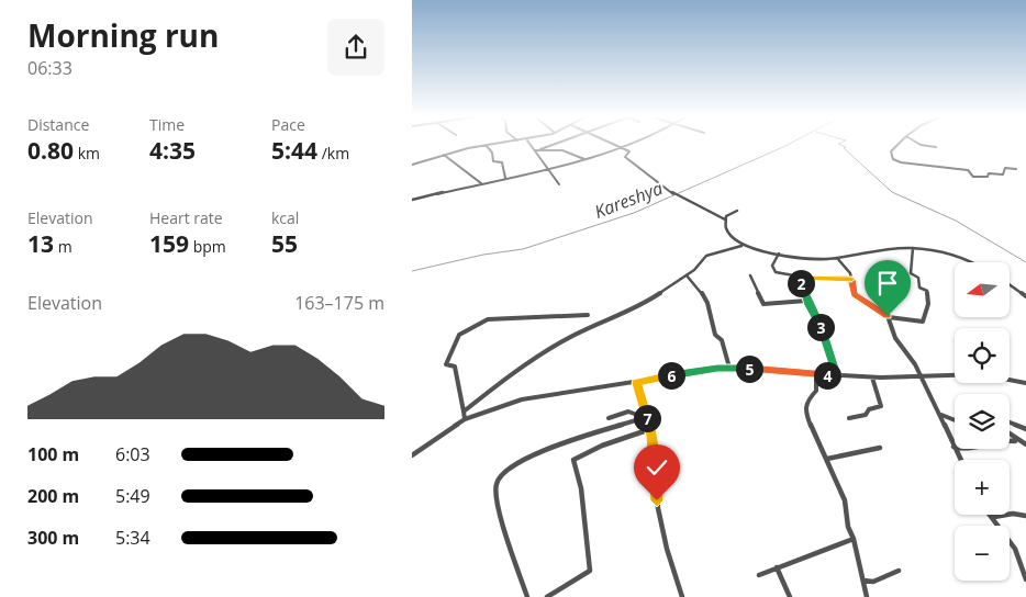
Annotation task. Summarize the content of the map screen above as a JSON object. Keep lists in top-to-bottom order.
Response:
{
  "water": ["Kareshya"],
  "north": "left",
  "page": {
    "heading": ["Morning run", "06:33"],
    "stats": [
      ["Distance", "0.80 km"],
      ["Time", "4:35"],
      ["Pace", "5:44 /km"],
      ["Elevation", "13 m"],
      ["Heart rate", "159 bpm"],
      ["kcal", "55"]
    ],
    "map_buttons": ["+", "−"],
    "pins": [
      "2",
      "3",
      "5",
      "4",
      "6",
      "7"
    ],
    "chart": ["Elevation", "163–175 m"],
    "list": [
      {
        "name": "100 m",
        "note": "6:03"
      },
      {
        "name": "200 m",
        "note": "5:49"
      },
      {
        "name": "300 m",
        "note": "5:34"
      }
    ]
  }
}
